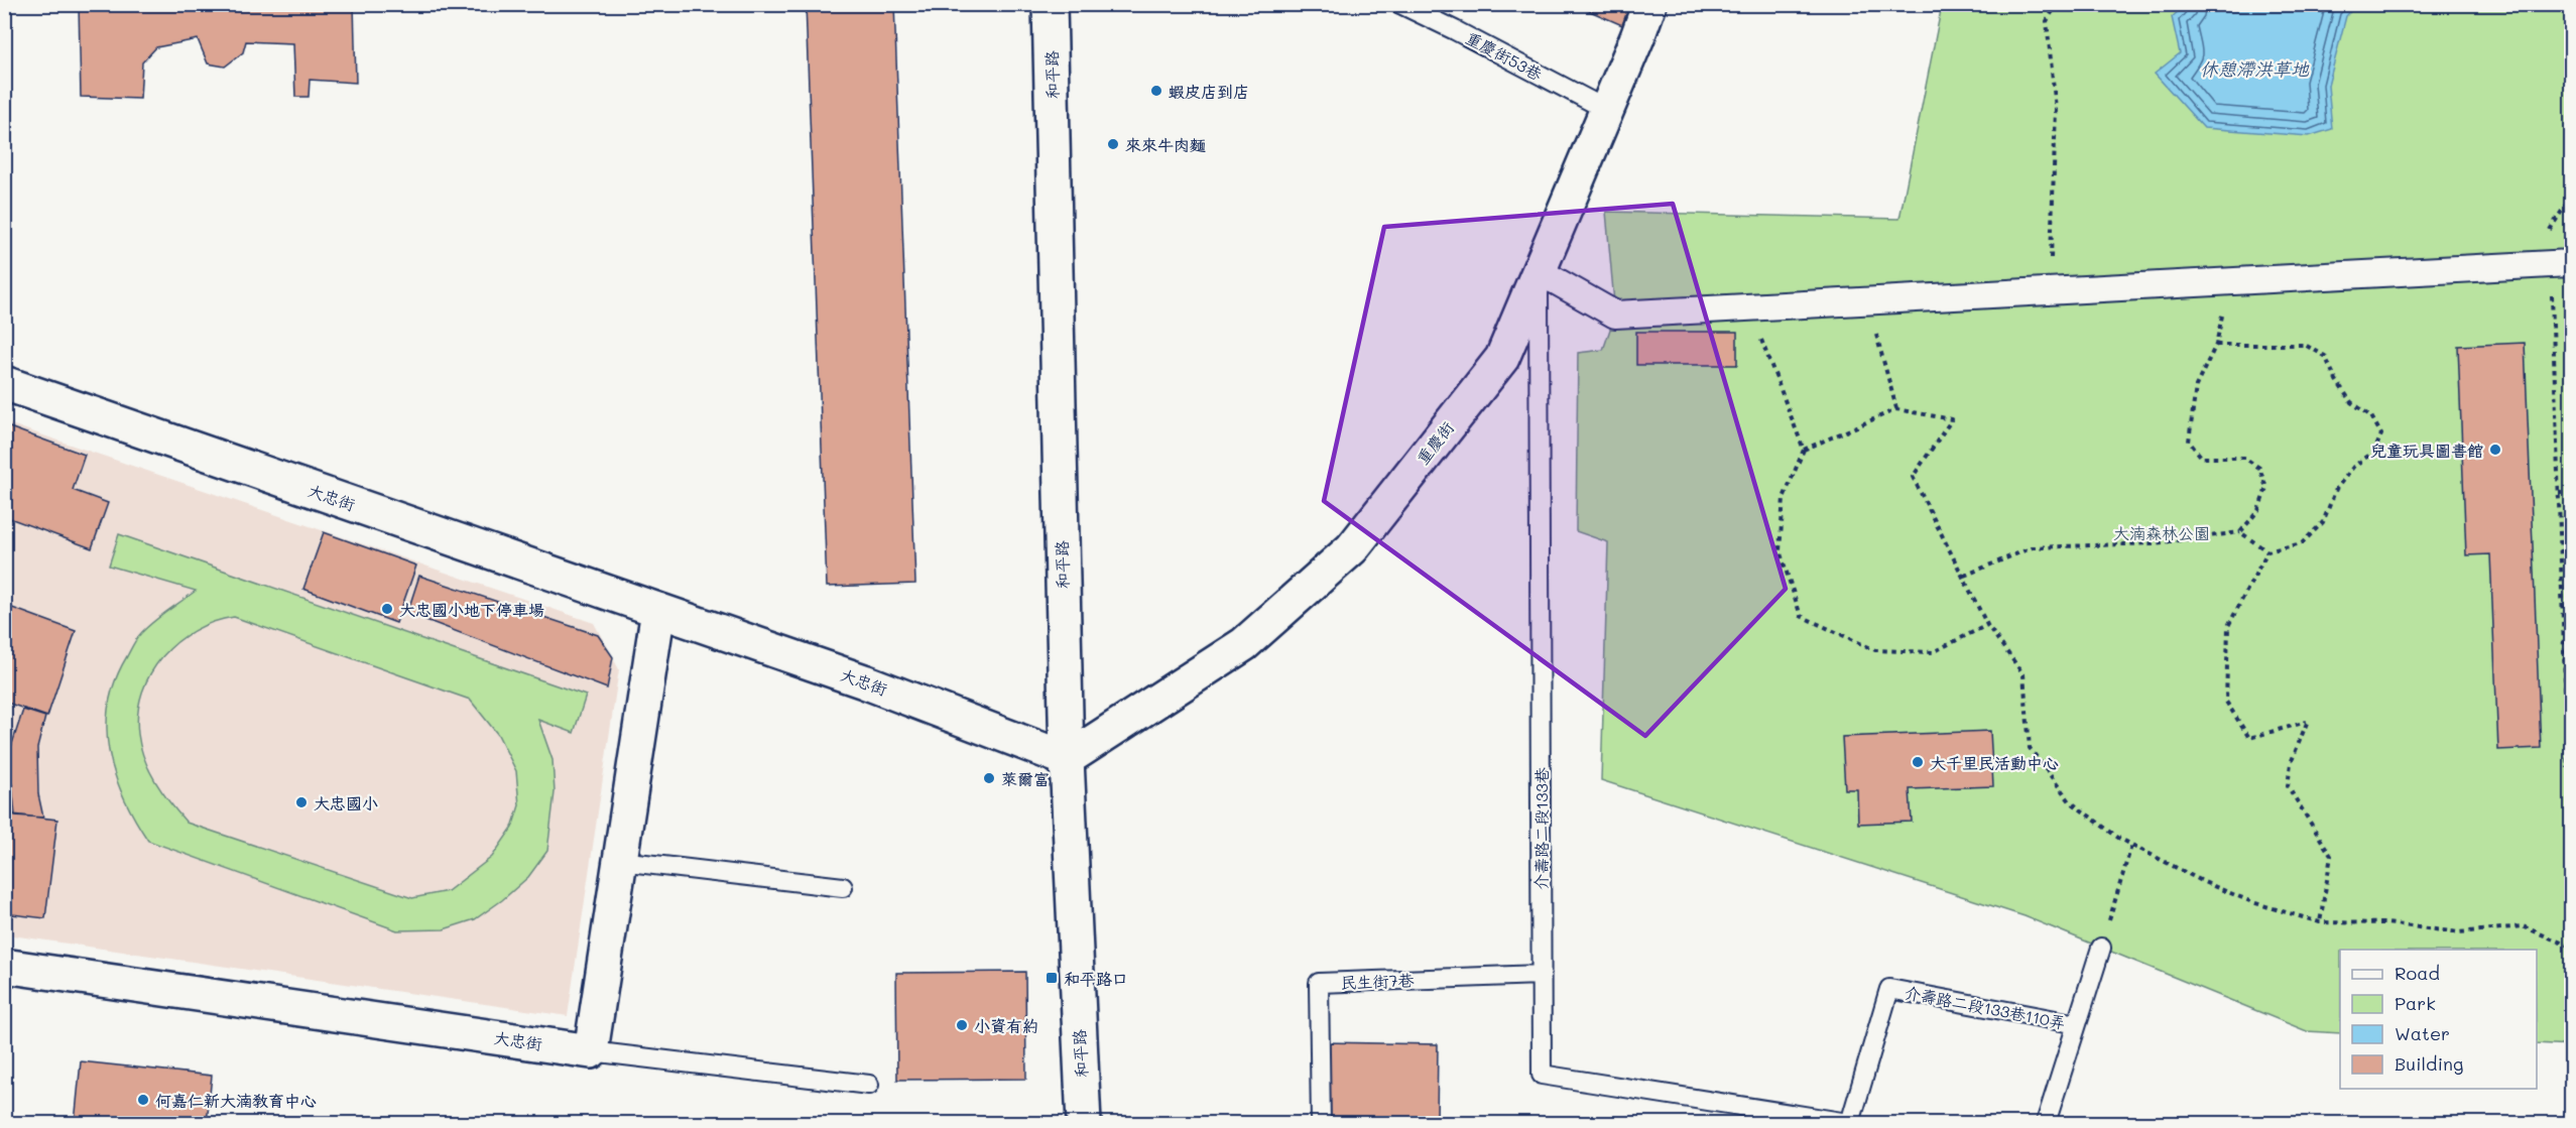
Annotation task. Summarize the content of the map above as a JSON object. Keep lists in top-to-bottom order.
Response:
{
  "streets": {
    "street": ["和平路", "重慶街", "大忠街"],
    "lane": [
      "重慶街53巷",
      "介壽路二段133巷",
      "民生街7巷",
      "介壽路二段133巷110弄"
    ]
  },
  "crossings": [
    ["重慶街53巷", "重慶街"],
    ["和平路", "重慶街"],
    ["和平路", "大忠街"],
    ["重慶街", "大忠街"],
    ["重慶街", "介壽路二段133巷"],
    ["介壽路二段133巷", "民生街7巷"],
    ["介壽路二段133巷", "介壽路二段133巷110弄"]
  ],
  "water": ["休憩滯洪草地"],
  "parks": ["大湳森林公園"],
  "places": {
    "other": [
      "蝦皮店到店",
      "來來牛肉麵",
      "兒童玩具圖書館",
      "大忠國小地下停車場",
      "大千里民活動中心",
      "萊爾富",
      "大忠國小",
      "小資有約",
      "何嘉仁新大湳教育中心"
    ],
    "transit": ["和平路口"]
  },
  "legend": [
    "Road",
    "Park",
    "Water",
    "Building"
  ]
}
